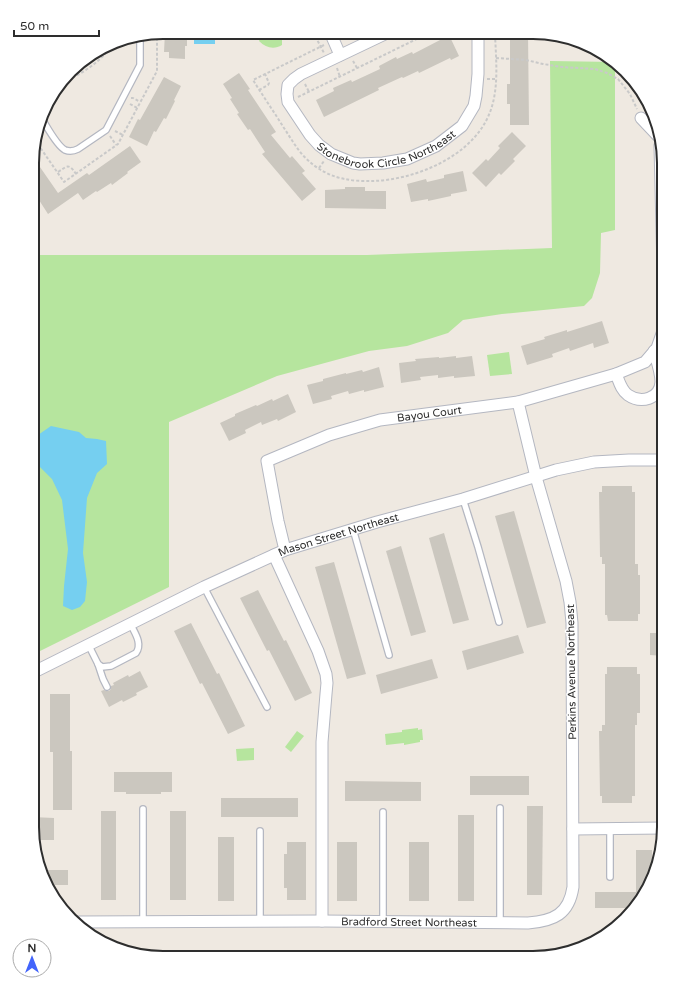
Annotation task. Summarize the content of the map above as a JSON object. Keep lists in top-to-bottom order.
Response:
{
  "streets": {
    "street": [
      "Stonebrook Circle Northeast",
      "Bayou Court",
      "Mason Street Northeast",
      "Perkins Avenue Northeast",
      "Bradford Street Northeast"
    ]
  },
  "crossings": [
    ["Bayou Court", "Mason Street Northeast"],
    ["Bayou Court", "Perkins Avenue Northeast"],
    ["Mason Street Northeast", "Perkins Avenue Northeast"],
    ["Perkins Avenue Northeast", "Bradford Street Northeast"]
  ],
  "scale_bar": "50 m",
  "north": "top"
}
